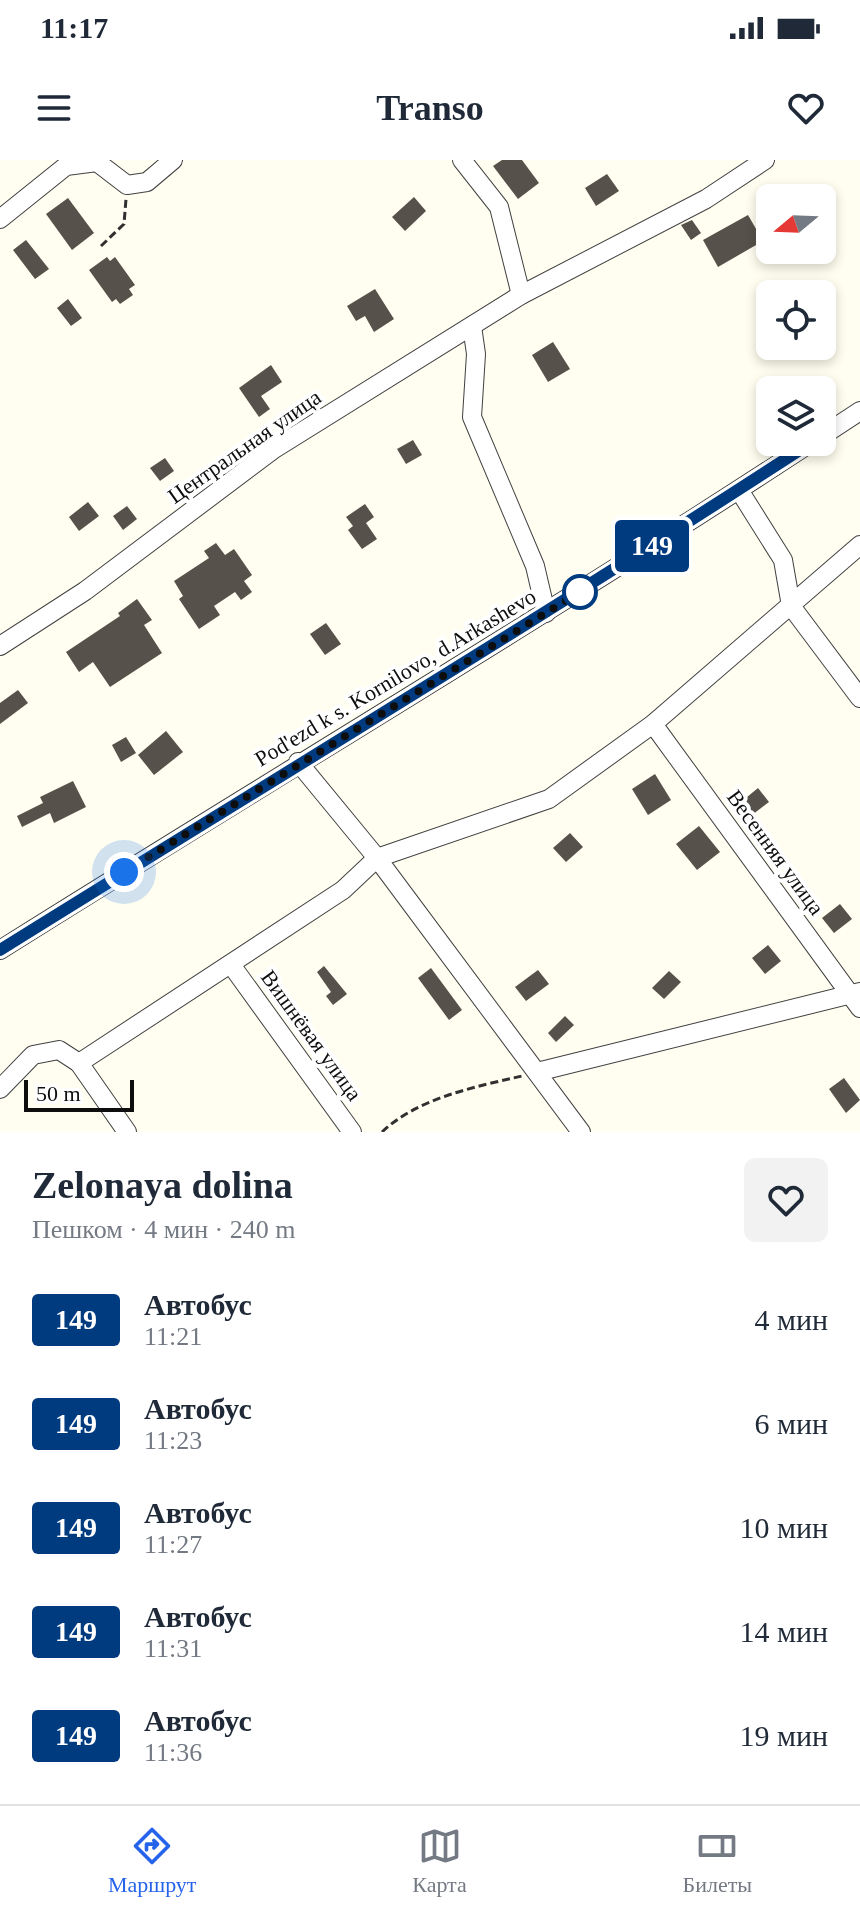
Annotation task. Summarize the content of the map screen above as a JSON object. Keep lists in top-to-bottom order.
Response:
{
  "streets": {
    "street": [
      "Центральная улица",
      "Pod'ezd k s. Kornilovo, d.Arkashevo",
      "Весенняя улица",
      "Вишнёвая улица"
    ]
  },
  "lines": ["bus line 149"],
  "scale_bar": "50 m",
  "north": "left",
  "page": {
    "status": "11:17",
    "header": "Transo",
    "on_map": "149",
    "scale": "50 m",
    "heading": ["Zelonaya dolina", "Пешком · 4 мин · 240 m"],
    "list": [
      {
        "mark": "149",
        "name": "Автобус",
        "note": "11:21",
        "value": "4 мин"
      },
      {
        "mark": "149",
        "name": "Автобус",
        "note": "11:23",
        "value": "6 мин"
      },
      {
        "mark": "149",
        "name": "Автобус",
        "note": "11:27",
        "value": "10 мин"
      },
      {
        "mark": "149",
        "name": "Автобус",
        "note": "11:31",
        "value": "14 мин"
      },
      {
        "mark": "149",
        "name": "Автобус",
        "note": "11:36",
        "value": "19 мин"
      }
    ],
    "tabs": ["Маршрут", "Карта", "Билеты"]
  }
}
